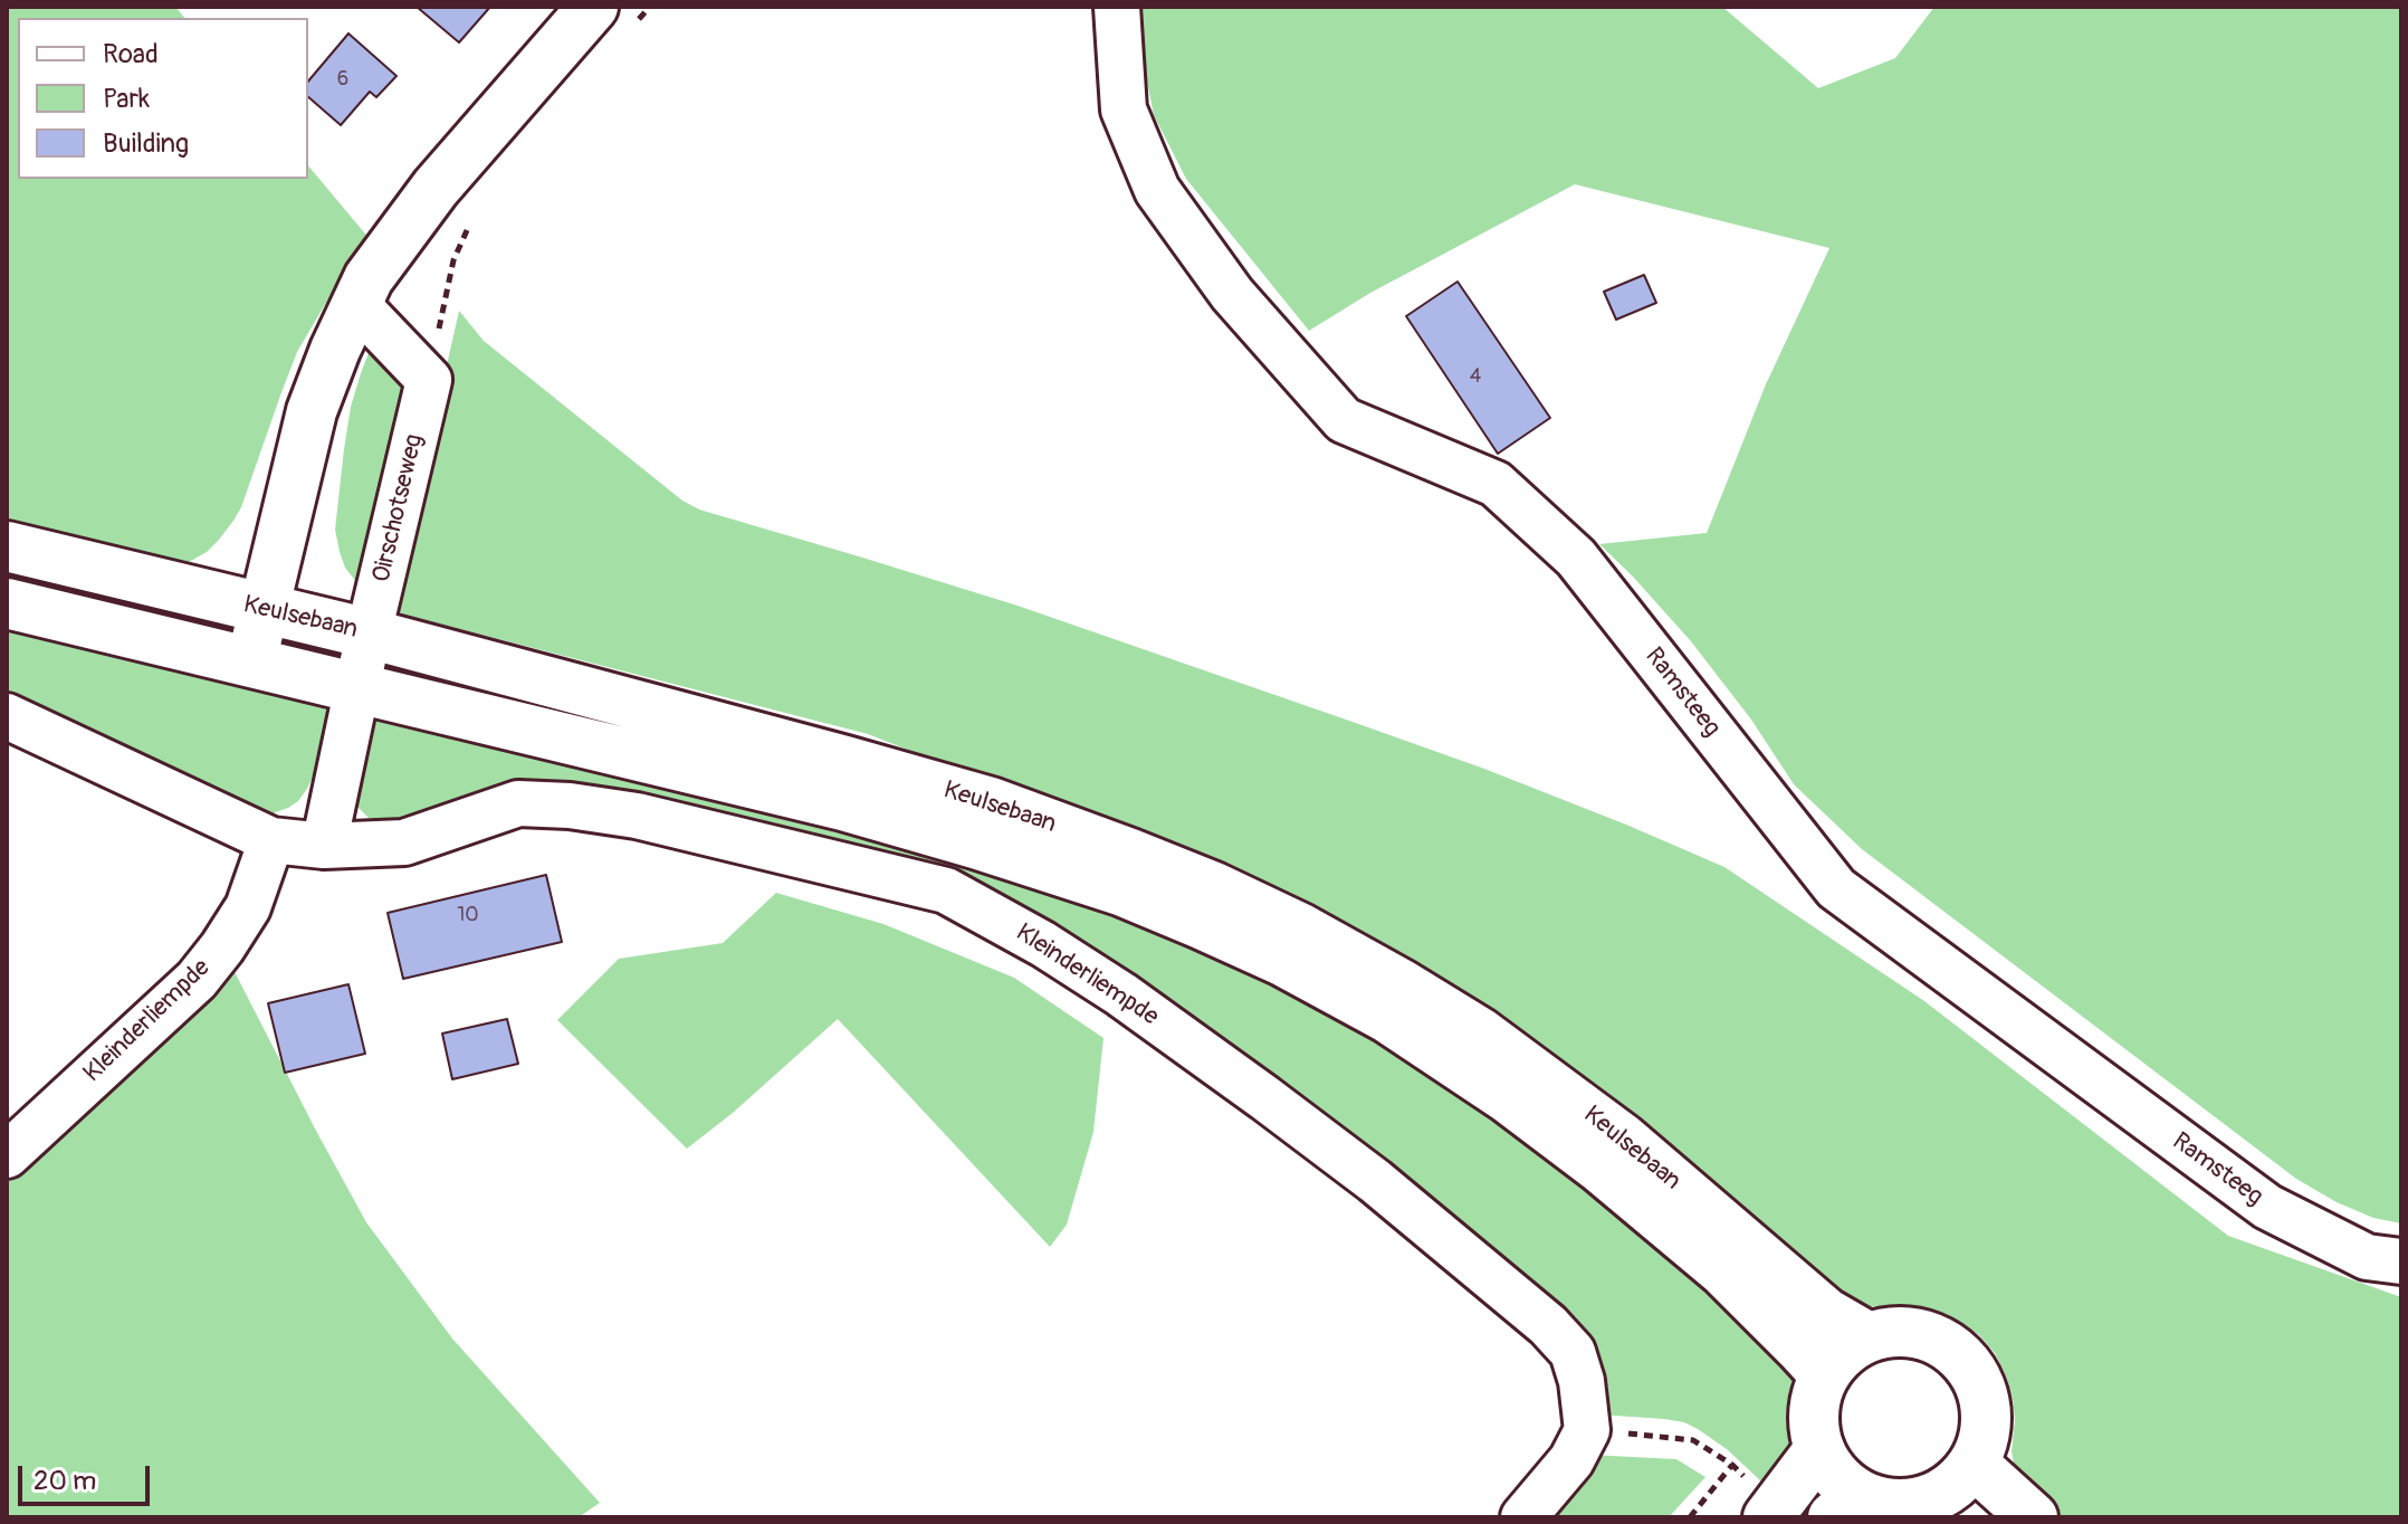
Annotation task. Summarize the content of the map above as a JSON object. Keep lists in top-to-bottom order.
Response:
{
  "streets": {
    "main road": ["Keulsebaan"],
    "street": ["Oirschotseweg", "Ramsteeg", "Kleinderliempde"]
  },
  "crossings": [
    ["Oirschotseweg", "Keulsebaan"],
    ["Oirschotseweg", "Kleinderliempde"]
  ],
  "house_numbers": ["6", "4", "10"],
  "legend": ["Road", "Park", "Building"],
  "scale_bar": "20 m"
}
